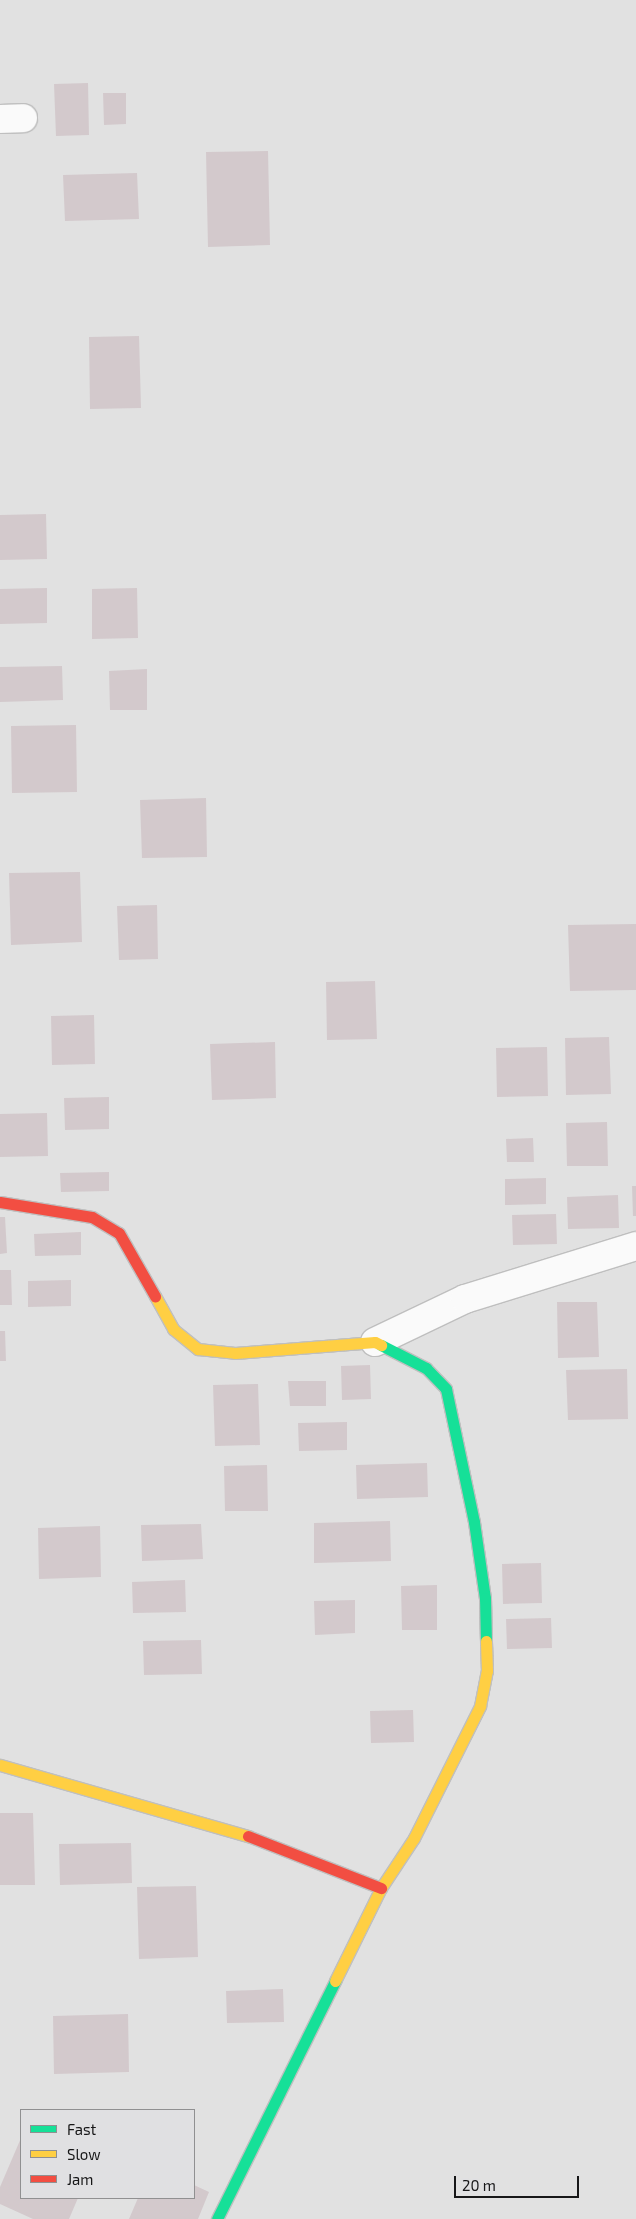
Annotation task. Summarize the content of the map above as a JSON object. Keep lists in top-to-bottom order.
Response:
{
  "legend": ["Fast", "Slow", "Jam"],
  "scale_bar": "20 m"
}
